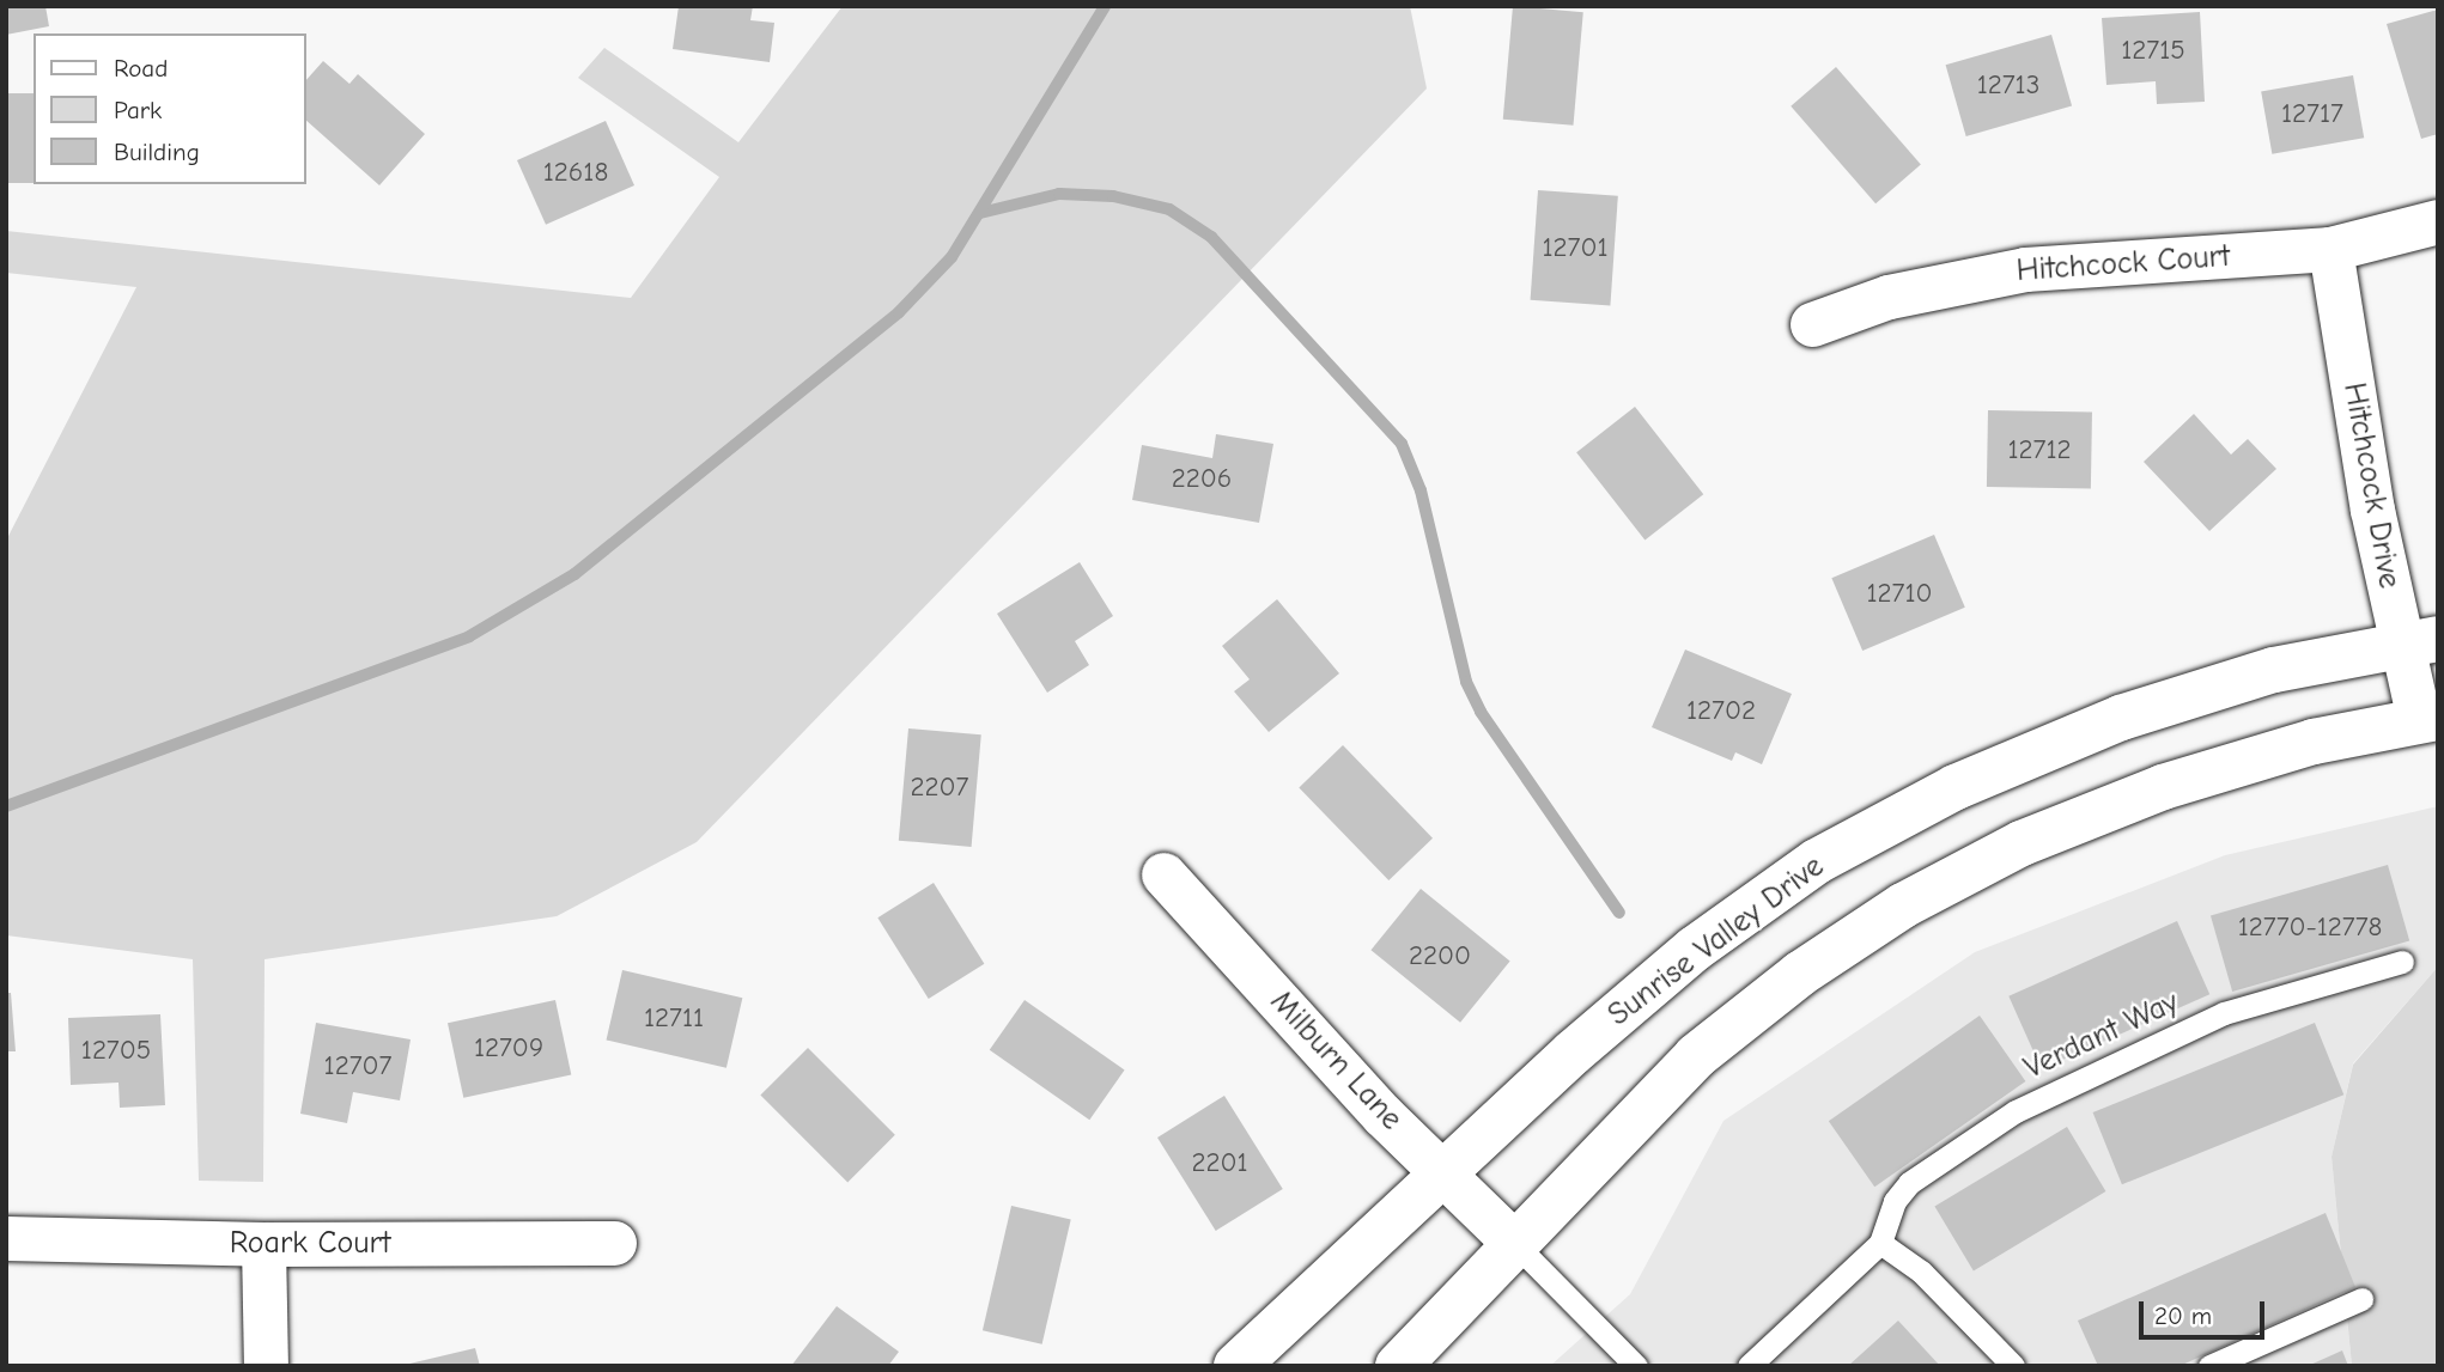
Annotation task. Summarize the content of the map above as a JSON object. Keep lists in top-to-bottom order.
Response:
{
  "streets": {
    "main road": ["Sunrise Valley Drive"],
    "street": [
      "Hitchcock Court",
      "Hitchcock Drive",
      "Milburn Lane",
      "Roark Court"
    ],
    "lane": ["Verdant Way"]
  },
  "crossings": [
    ["Hitchcock Court", "Hitchcock Drive"],
    ["Hitchcock Drive", "Sunrise Valley Drive"],
    ["Sunrise Valley Drive", "Milburn Lane"]
  ],
  "house_numbers": [
    "12715",
    "12713",
    "12717",
    "12618",
    "12701",
    "12712",
    "2206",
    "12710",
    "12702",
    "2207",
    "12770-12778",
    "2200",
    "12711",
    "12709",
    "12705",
    "12707",
    "2201"
  ],
  "legend": ["Road", "Park", "Building"],
  "scale_bar": "20 m"
}
